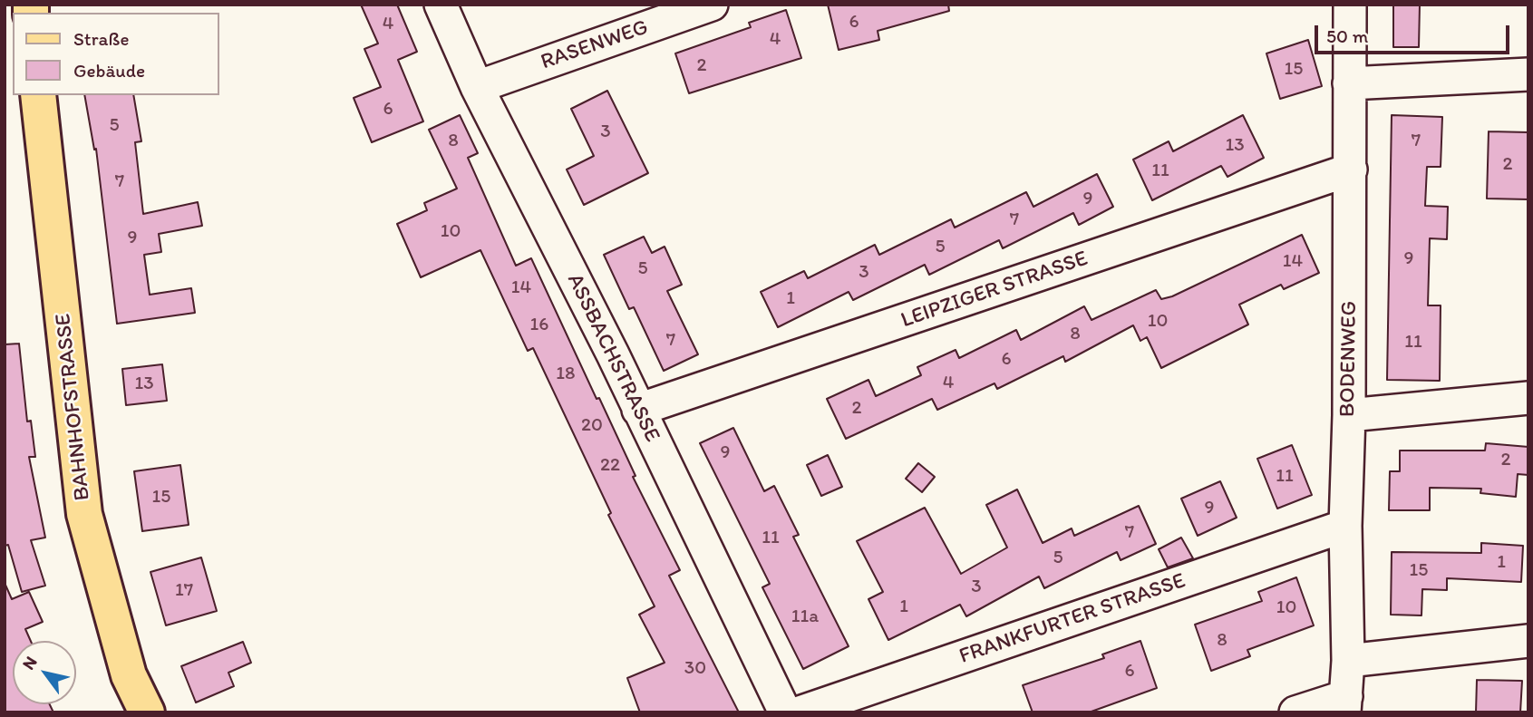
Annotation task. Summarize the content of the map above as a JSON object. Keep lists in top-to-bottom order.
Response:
{
  "streets": {
    "main road": ["BAHNHOFSTRASSE"],
    "street": [
      "RASENWEG",
      "LEIPZIGER STRASSE",
      "ASSBACHSTRASSE",
      "BODENWEG",
      "FRANKFURTER STRASSE"
    ]
  },
  "crossings": [
    ["RASENWEG", "ASSBACHSTRASSE"],
    ["LEIPZIGER STRASSE", "ASSBACHSTRASSE"],
    ["LEIPZIGER STRASSE", "BODENWEG"],
    ["BODENWEG", "FRANKFURTER STRASSE"]
  ],
  "house_numbers": [
    "6",
    "4",
    "4",
    "2",
    "15",
    "6",
    "5",
    "3",
    "8",
    "7",
    "13",
    "2",
    "11",
    "7",
    "9",
    "7",
    "10",
    "9",
    "5",
    "9",
    "14",
    "5",
    "3",
    "14",
    "1",
    "10",
    "16",
    "8",
    "7",
    "11",
    "6",
    "18",
    "4",
    "13",
    "2",
    "20",
    "9",
    "2",
    "22",
    "11",
    "15",
    "9",
    "7",
    "11",
    "5",
    "1",
    "15",
    "3",
    "17",
    "1",
    "10",
    "11a",
    "8",
    "30",
    "6"
  ],
  "legend": ["Straße", "Gebäude"],
  "scale_bar": "50 m",
  "north": "top left"
}
